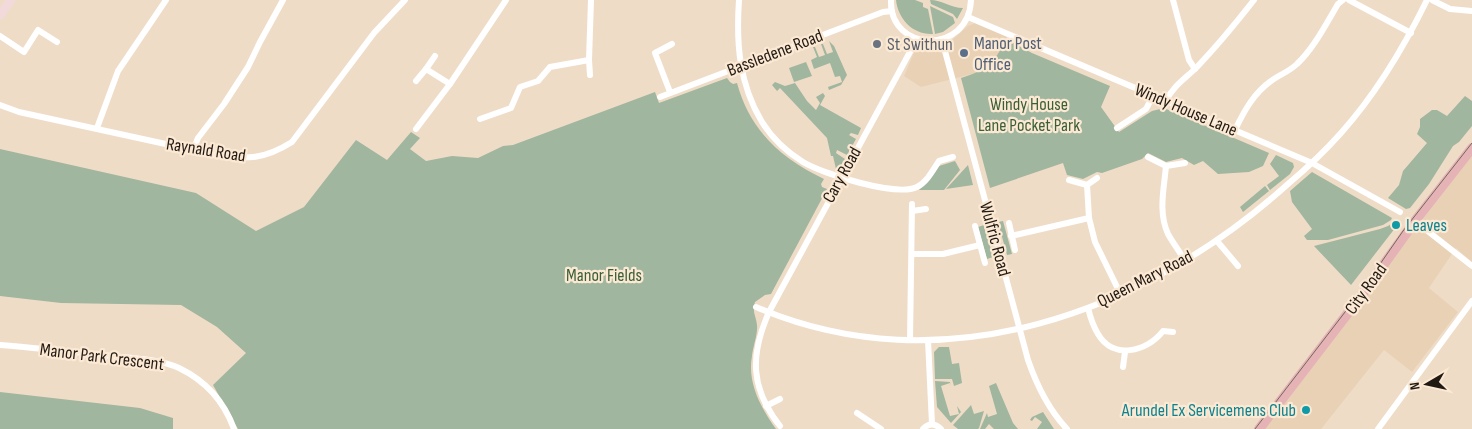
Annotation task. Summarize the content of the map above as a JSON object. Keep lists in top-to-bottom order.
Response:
{
  "streets": {
    "main road": ["City Road"],
    "street": [
      "Bassledene Road",
      "Windy House Lane",
      "Raynald Road",
      "Cary Road",
      "Wulfric Road",
      "Queen Mary Road",
      "Manor Park Crescent"
    ]
  },
  "crossings": [
    ["Windy House Lane", "Queen Mary Road"],
    ["Cary Road", "Queen Mary Road"],
    ["Wulfric Road", "Queen Mary Road"]
  ],
  "parks": ["Windy House Lane Pocket Park", "Manor Fields"],
  "places": [
    "St Swithun",
    "Manor Post Office",
    "Leaves",
    "Arundel Ex Servicemens Club"
  ],
  "north": "left"
}
